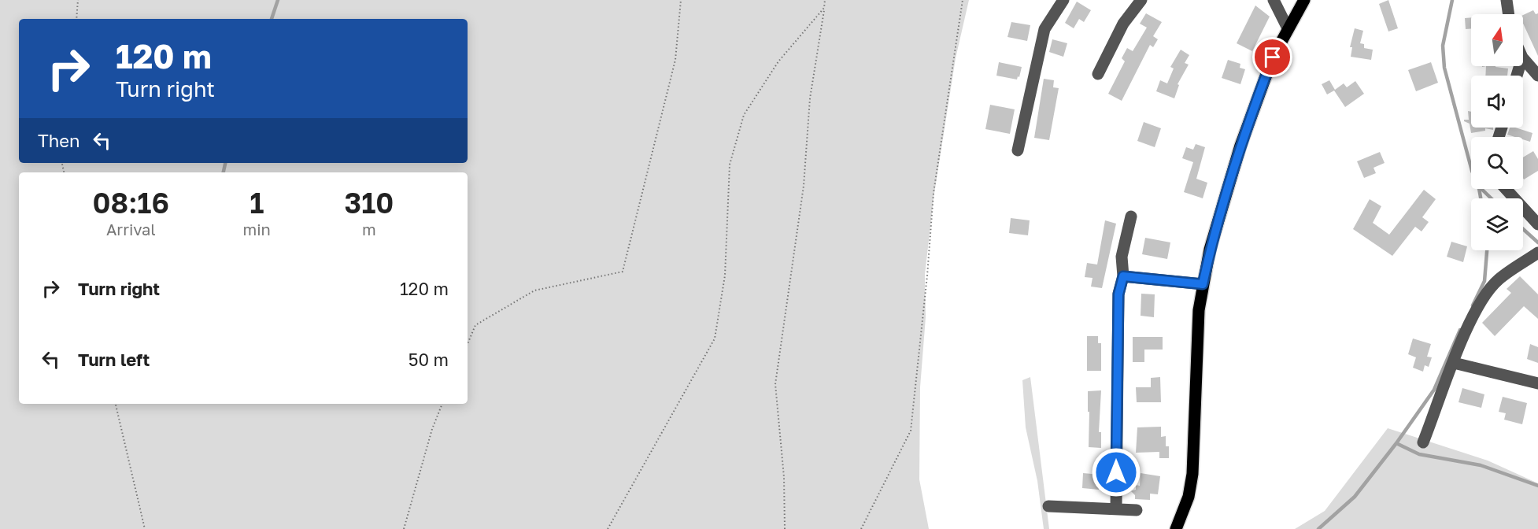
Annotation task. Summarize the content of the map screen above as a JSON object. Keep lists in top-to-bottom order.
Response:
{
  "north": "top",
  "page": {
    "turn": ["120 m", "Turn right"],
    "then": "Then",
    "eta": [
      "08:16",
      "Arrival",
      "1",
      "min",
      "310",
      "m"
    ],
    "list": [
      {
        "name": "Turn right",
        "value": "120 m"
      },
      {
        "name": "Turn left",
        "value": "50 m"
      }
    ]
  }
}
